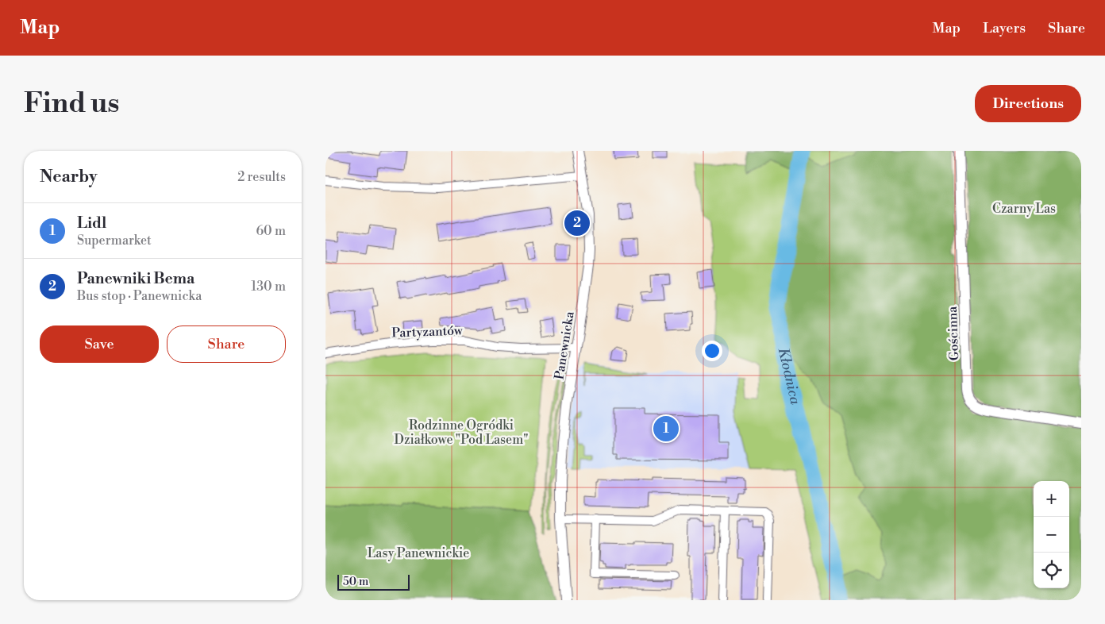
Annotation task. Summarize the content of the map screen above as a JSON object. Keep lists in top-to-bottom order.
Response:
{
  "streets": {
    "street": ["Partyzantów", "Gościnna", "Panewnicka"]
  },
  "crossings": [
    ["Partyzantów", "Panewnicka"]
  ],
  "water": ["Kłodnica"],
  "parks": ["Czarny Las", "Rodzinne Ogródki Działkowe \"Pod Lasem\"", "Lasy Panewnickie"],
  "scale_bar": "50 m",
  "page": {
    "header": "Map",
    "nav": ["Map", "Layers", "Share"],
    "buttons": [
      "Directions",
      ["Save", "Share"]
    ],
    "title": "Find us",
    "heading": ["Nearby", "2 results"],
    "list": [
      {
        "mark": "1",
        "name": "Lidl",
        "note": "Supermarket",
        "value": "60 m"
      },
      {
        "mark": "2",
        "name": "Panewniki Bema",
        "note": "Bus stop · Panewnicka",
        "value": "130 m"
      }
    ],
    "pins": ["2", "1"],
    "map_buttons": ["+", "−"],
    "scale": "50 m"
  }
}
